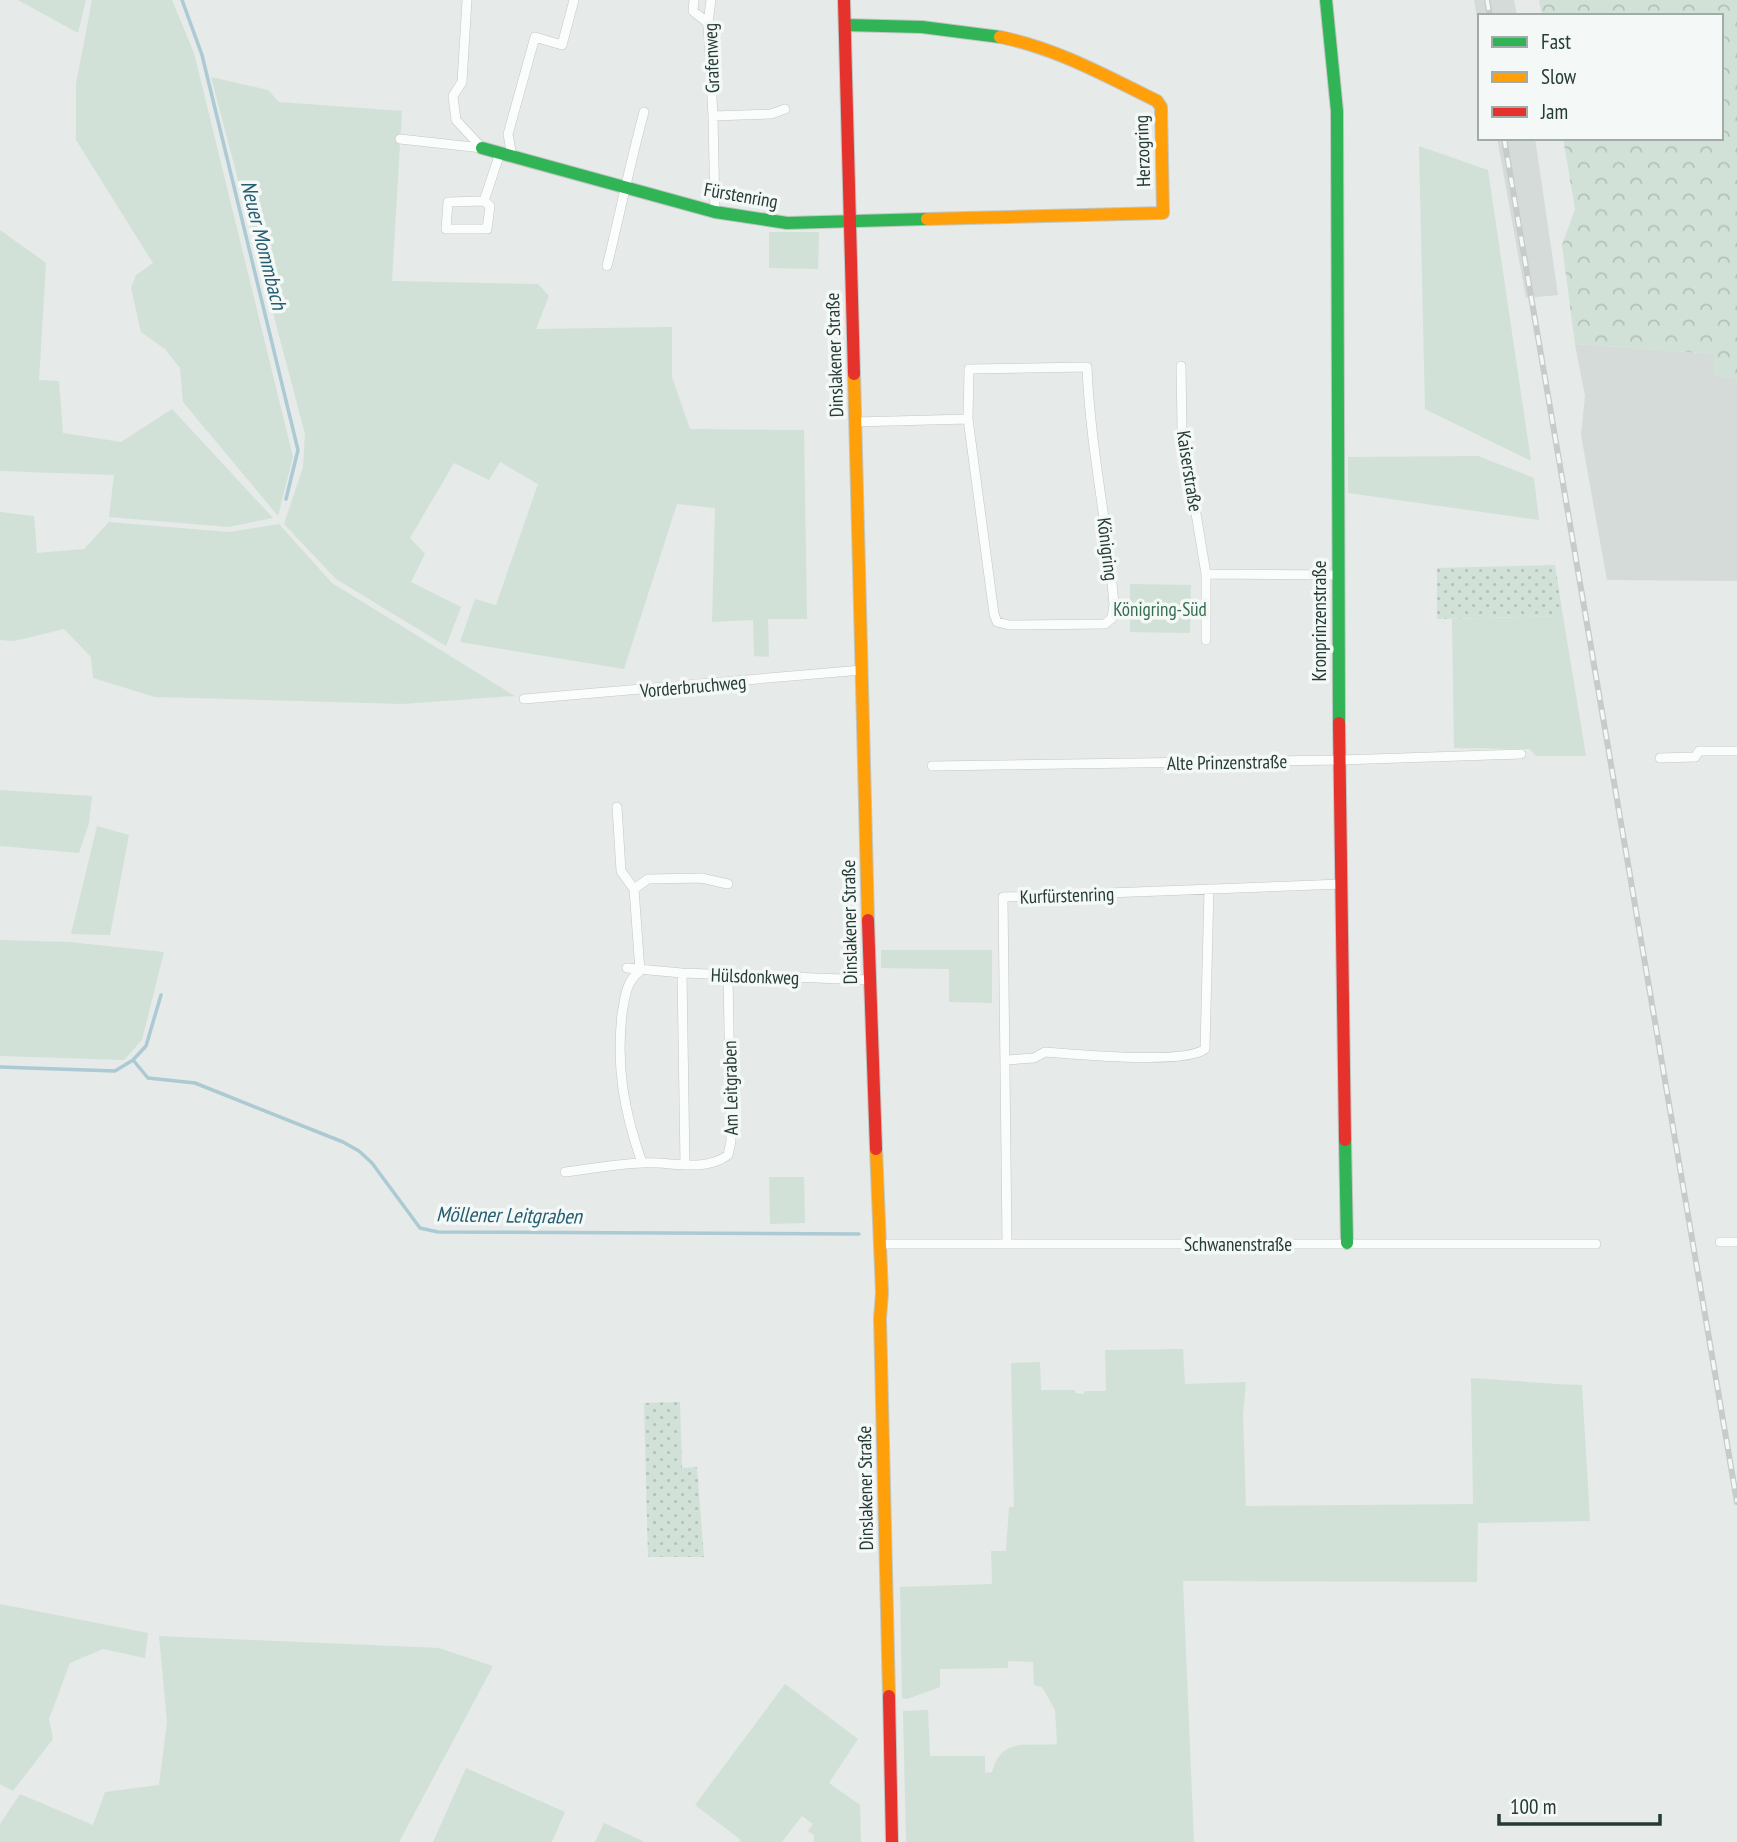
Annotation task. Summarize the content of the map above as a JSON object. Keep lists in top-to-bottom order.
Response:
{
  "streets": {
    "street": [
      "Grafenweg",
      "Herzogring",
      "Fürstenring",
      "Dinslakener Straße",
      "Kaiserstraße",
      "Königring",
      "Kronprinzenstraße",
      "Vorderbruchweg",
      "Alte Prinzenstraße",
      "Kurfürstenring",
      "Hülsdonkweg",
      "Am Leitgraben",
      "Schwanenstraße"
    ]
  },
  "crossings": [
    ["Grafenweg", "Fürstenring"],
    ["Herzogring", "Fürstenring"],
    ["Herzogring", "Dinslakener Straße"],
    ["Fürstenring", "Dinslakener Straße"],
    ["Dinslakener Straße", "Vorderbruchweg"],
    ["Dinslakener Straße", "Hülsdonkweg"],
    ["Dinslakener Straße", "Schwanenstraße"],
    ["Kronprinzenstraße", "Alte Prinzenstraße"],
    ["Kronprinzenstraße", "Kurfürstenring"],
    ["Kronprinzenstraße", "Schwanenstraße"],
    ["Kurfürstenring", "Schwanenstraße"],
    ["Hülsdonkweg", "Am Leitgraben"]
  ],
  "water": ["Neuer Mommbach", "Möllener Leitgraben"],
  "parks": ["Königring-Süd"],
  "legend": ["Fast", "Slow", "Jam"],
  "scale_bar": "100 m"
}
